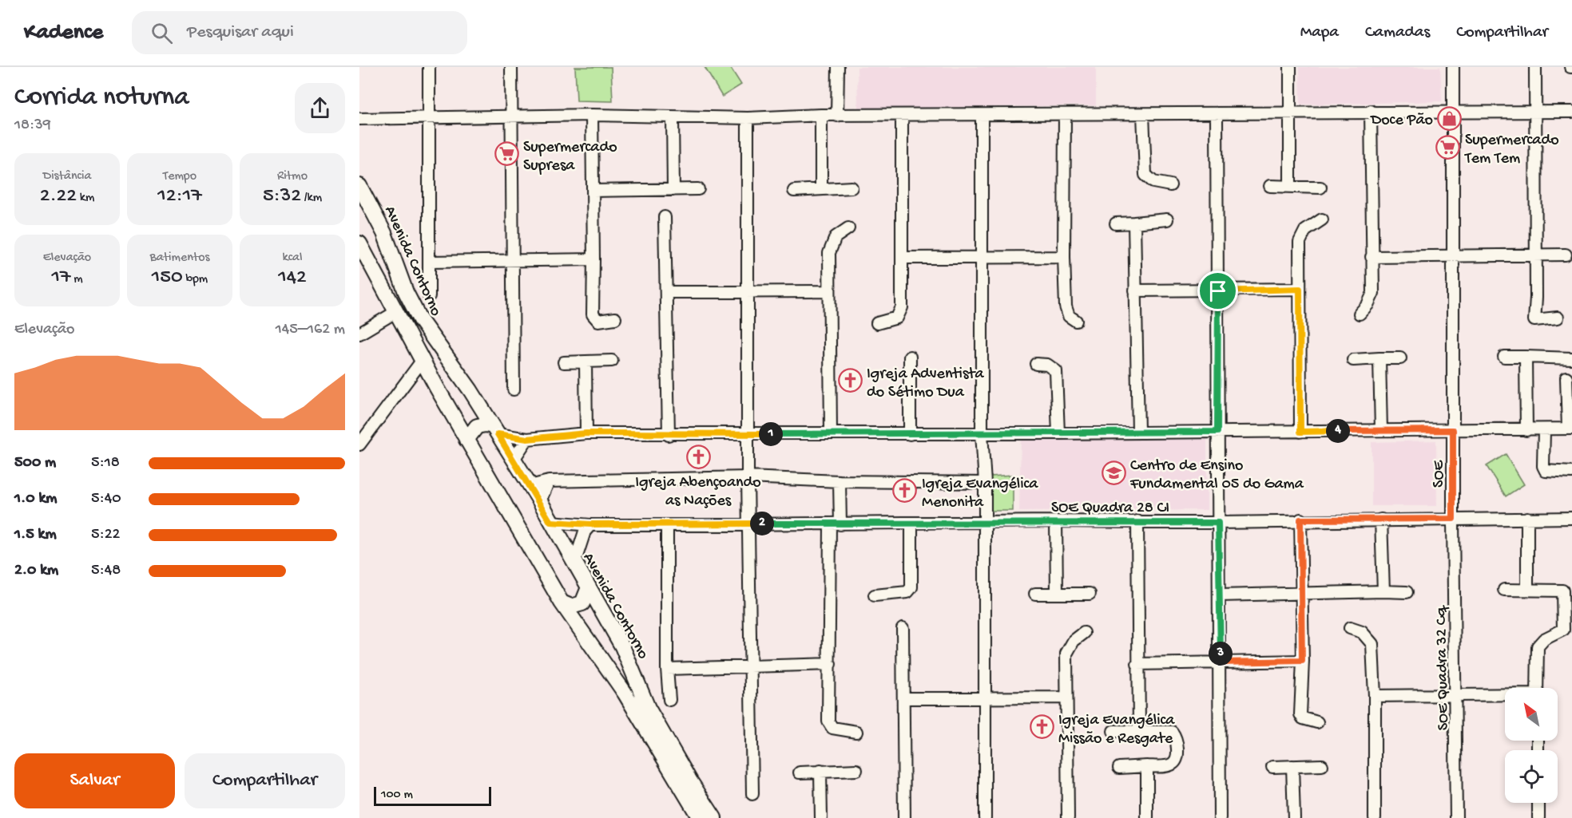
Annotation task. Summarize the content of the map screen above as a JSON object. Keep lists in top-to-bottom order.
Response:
{
  "streets": {
    "main road": ["Avenida Contorno"],
    "street": ["SOE", "SOE Quadra 28 CI", "SOE Quadra 32 Cq"]
  },
  "crossings": [
    ["Avenida Contorno", "SOE Quadra 28 CI"],
    ["SOE", "SOE Quadra 28 CI"],
    ["SOE", "SOE Quadra 32 Cq"],
    ["SOE Quadra 28 CI", "SOE Quadra 32 Cq"]
  ],
  "places": {
    "shop": ["Doce Pão"],
    "supermarket": ["Supermercado Tem Tem", "Supermercado Supresa"],
    "church": [
      "Igreja Adventista do Sétimo Dua",
      "Igreja Abençoando as Nações",
      "Igreja Evangélica Menonita",
      "Igreja Evangélica Missão e Resgate"
    ],
    "school or university": ["Centro de Ensino Fundamental 05 do Gama"]
  },
  "scale_bar": "100 m",
  "north": "top left",
  "page": {
    "header": "Kadence",
    "search": "Pesquisar aqui",
    "nav": ["Mapa", "Camadas", "Compartilhar"],
    "heading": ["Corrida noturna", "18:39"],
    "stats": [
      ["Distância", "2.22 km"],
      ["Tempo", "12:17"],
      ["Ritmo", "5:32 /km"],
      ["Elevação", "17 m"],
      ["Batimentos", "150 bpm"],
      ["kcal", "142"]
    ],
    "chart": ["Elevação", "145–162 m"],
    "pins": [
      "4",
      "1",
      "2",
      "3"
    ],
    "list": [
      {
        "name": "500 m",
        "note": "5:18"
      },
      {
        "name": "1.0 km",
        "note": "5:40"
      },
      {
        "name": "1.5 km",
        "note": "5:22"
      },
      {
        "name": "2.0 km",
        "note": "5:48"
      }
    ],
    "buttons": ["Salvar", "Compartilhar"],
    "scale": "100 m"
  }
}
